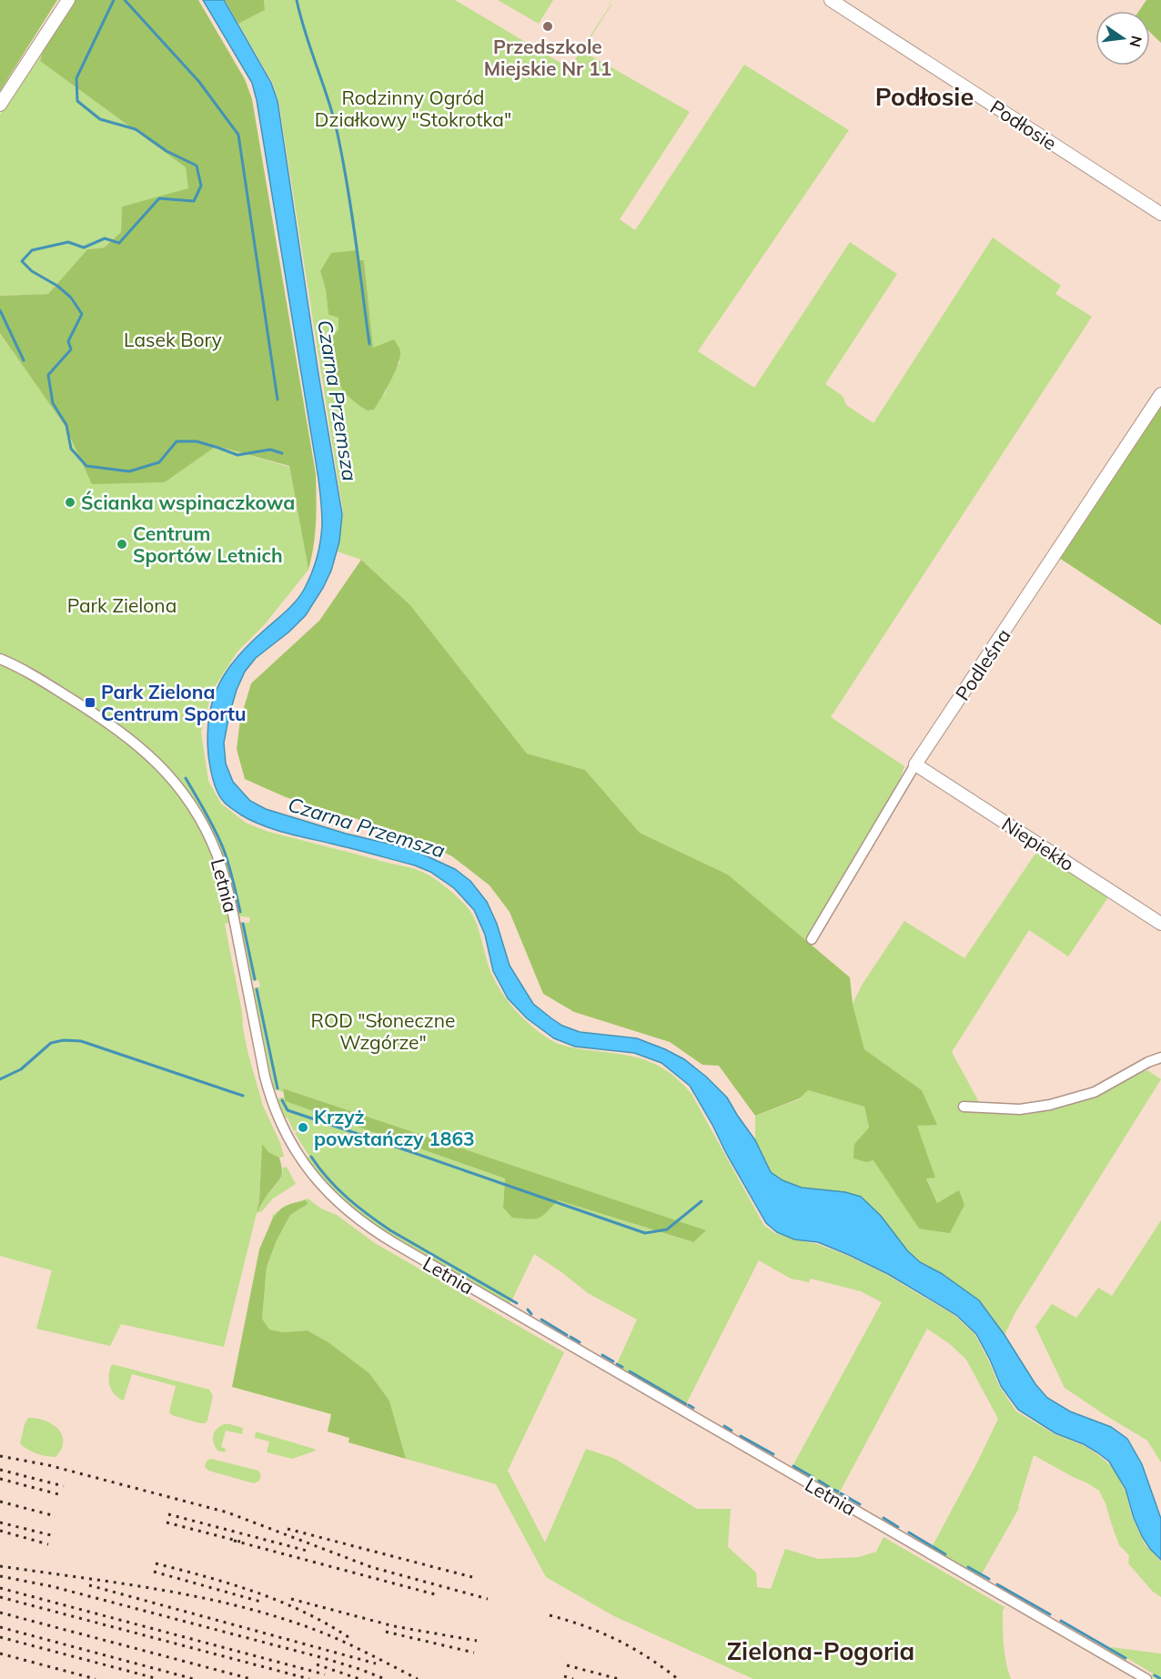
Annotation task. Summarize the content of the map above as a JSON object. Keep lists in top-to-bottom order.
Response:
{
  "streets": {
    "street": [
      "Podłosie",
      "Podleśna",
      "Niepiekło",
      "Letnia"
    ]
  },
  "crossings": [
    ["Podleśna", "Niepiekło"]
  ],
  "districts": ["Podłosie", "Zielona-Pogoria"],
  "water": ["Czarna Przemsza"],
  "parks": [
    "Rodzinny Ogród Działkowy \"Stokrotka\"",
    "Lasek Bory",
    "Park Zielona",
    "ROD \"Słoneczne Wzgórze\""
  ],
  "places": {
    "other": [
      "Przedszkole Miejskie Nr 11",
      "Ścianka wspinaczkowa",
      "Centrum Sportów Letnich",
      "Krzyż powstańczy 1863"
    ],
    "transit": ["Park Zielona Centrum Sportu"]
  },
  "north": "right"
}
